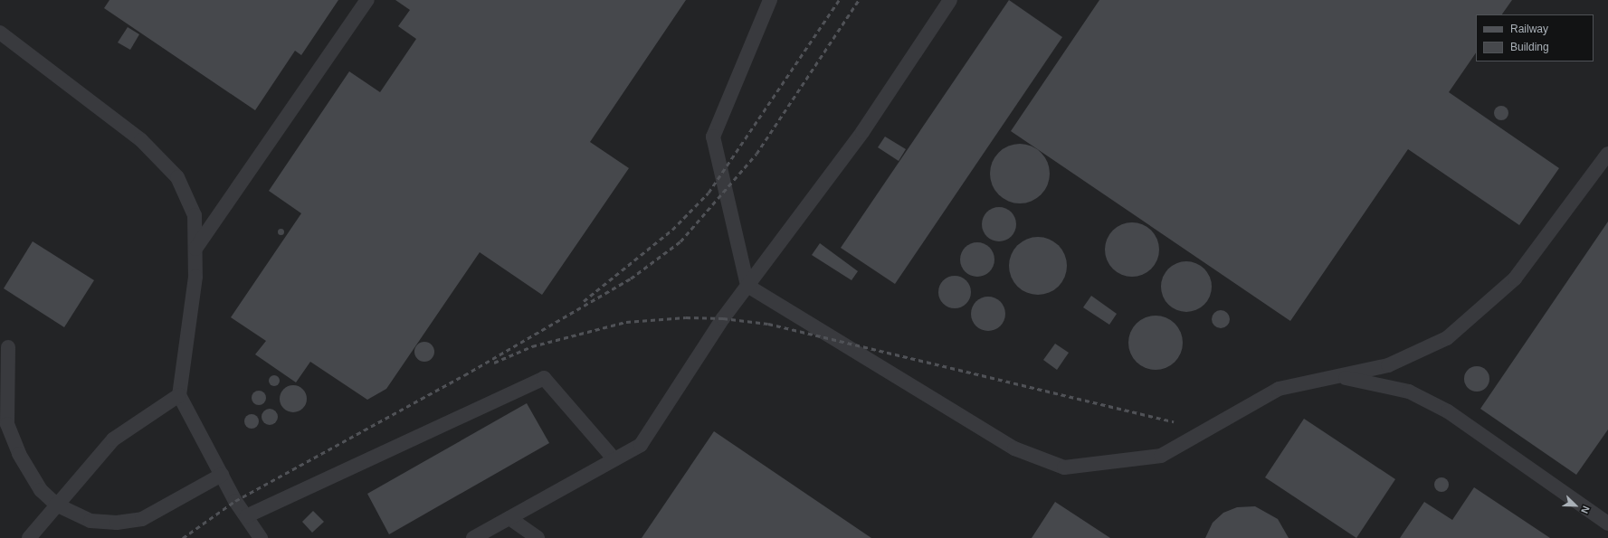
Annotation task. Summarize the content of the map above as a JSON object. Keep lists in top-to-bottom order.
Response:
{
  "legend": ["Railway", "Building"],
  "north": "bottom right"
}
